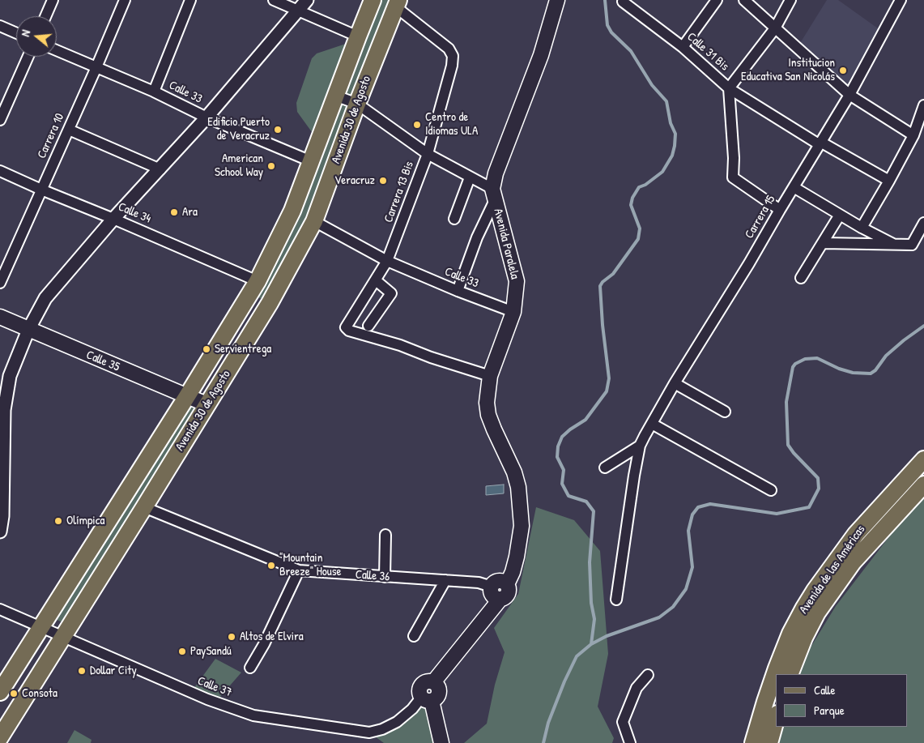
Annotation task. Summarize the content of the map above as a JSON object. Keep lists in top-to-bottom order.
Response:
{
  "streets": {
    "main road": [
      "Avenida 30 de Agosto",
      "Avenida Paralela",
      "Calle 35",
      "Avenida de las Américas"
    ],
    "street": [
      "Calle 31 Bis",
      "Calle 33",
      "Carrera 10",
      "Carrera 13 Bis",
      "Calle 34",
      "Carrera 15",
      "Calle 36",
      "Calle 37"
    ]
  },
  "crossings": [
    ["Calle 31 Bis", "Carrera 15"],
    ["Calle 33", "Avenida 30 de Agosto"],
    ["Calle 33", "Carrera 10"],
    ["Calle 33", "Carrera 13 Bis"],
    ["Calle 33", "Avenida Paralela"],
    ["Avenida 30 de Agosto", "Carrera 13 Bis"],
    ["Avenida 30 de Agosto", "Calle 34"],
    ["Avenida 30 de Agosto", "Calle 35"],
    ["Avenida 30 de Agosto", "Calle 36"],
    ["Avenida 30 de Agosto", "Calle 37"],
    ["Carrera 10", "Calle 34"],
    ["Carrera 13 Bis", "Avenida Paralela"],
    ["Avenida Paralela", "Calle 36"]
  ],
  "places": [
    "Institucion Educativa San Nicolás",
    "Centro de Idiomas ULA",
    "Edificio Puerto de Veracruz",
    "American School Way",
    "Veracruz",
    "Ara",
    "Servientrega",
    "Olímpica",
    "\"Mountain Breeze\" House",
    "Altos de Elvira",
    "PaySandú",
    "Dollar City",
    "Consota"
  ],
  "legend": ["Calle", "Parque"],
  "north": "left"
}
